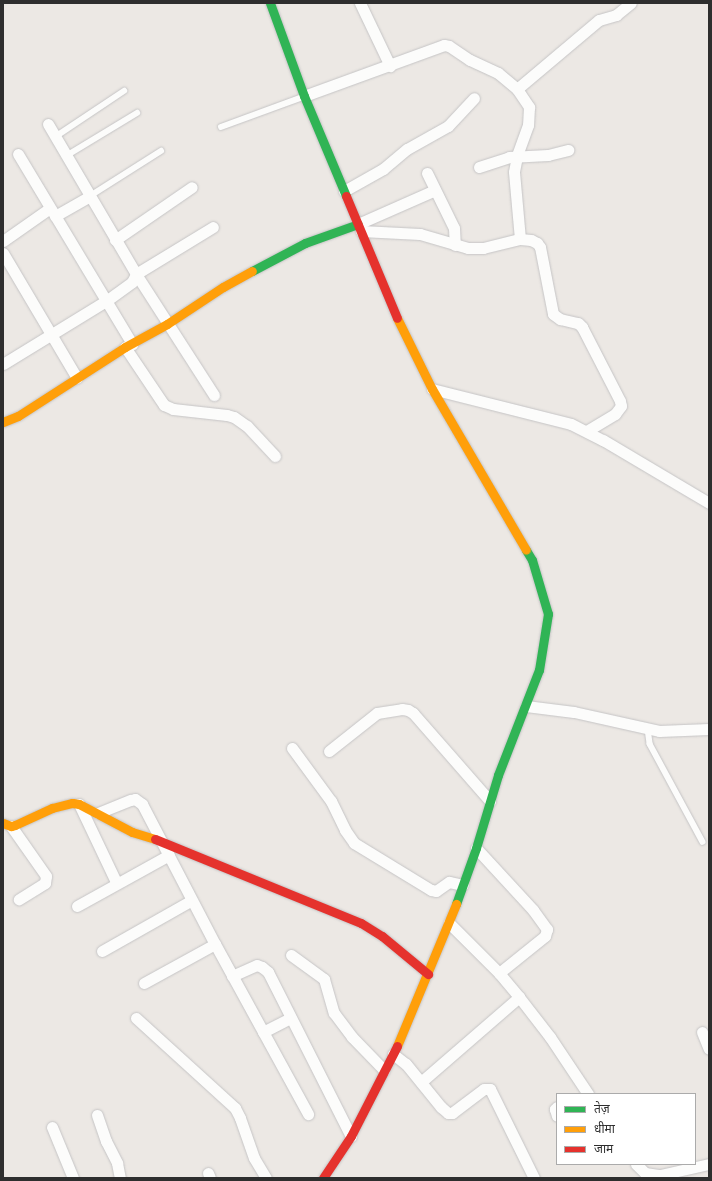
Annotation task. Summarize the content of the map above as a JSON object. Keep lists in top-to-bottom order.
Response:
{
  "legend": ["तेज़", "धीमा", "जाम"]
}
